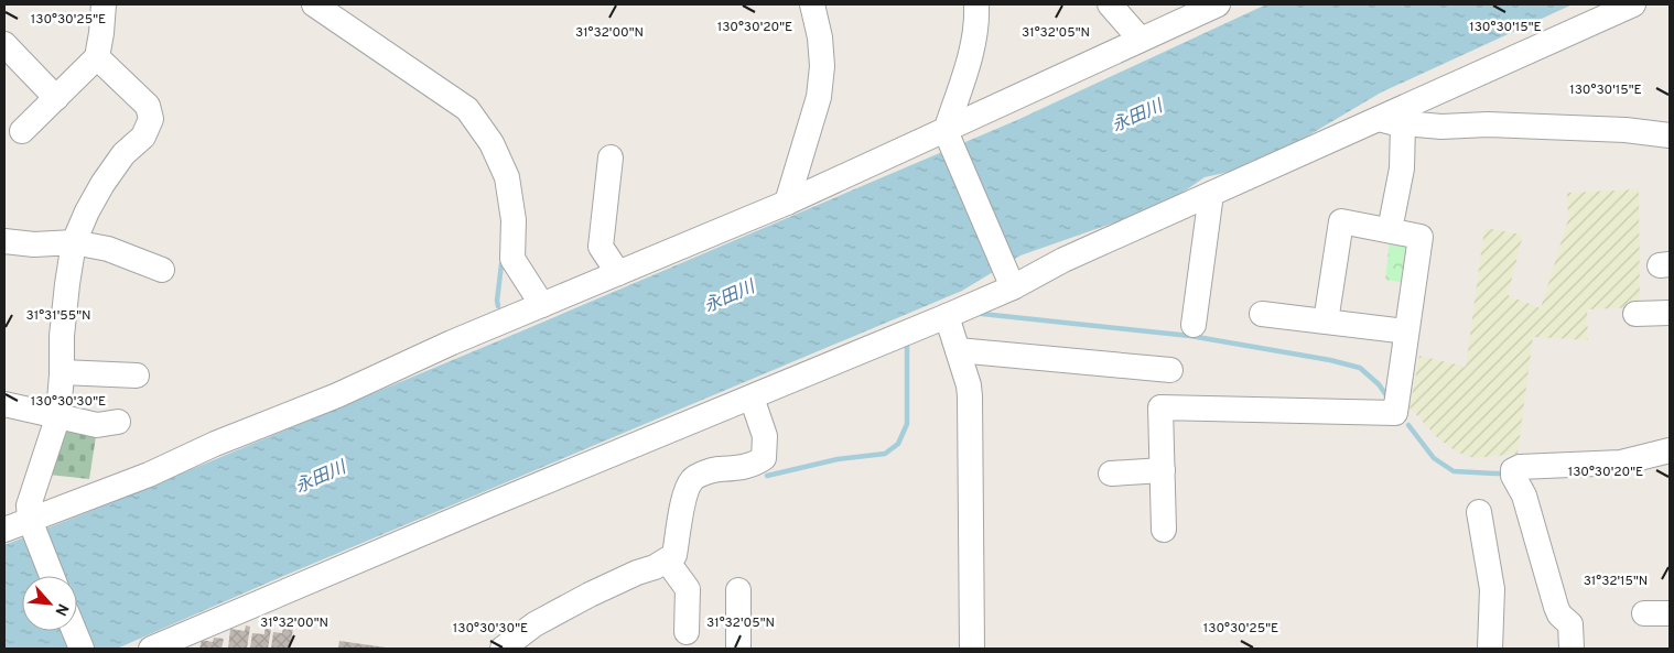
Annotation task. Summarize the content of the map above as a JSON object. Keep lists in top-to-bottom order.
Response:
{
  "water": ["永田川"],
  "north": "bottom right",
  "coordinates": [
    "130°30'25\"E",
    "130°30'20\"E",
    "130°30'15\"E",
    "31°32'00\"N",
    "31°32'05\"N",
    "31°31'55\"N",
    "130°30'30\"E",
    "31°32'15\"N"
  ]
}
